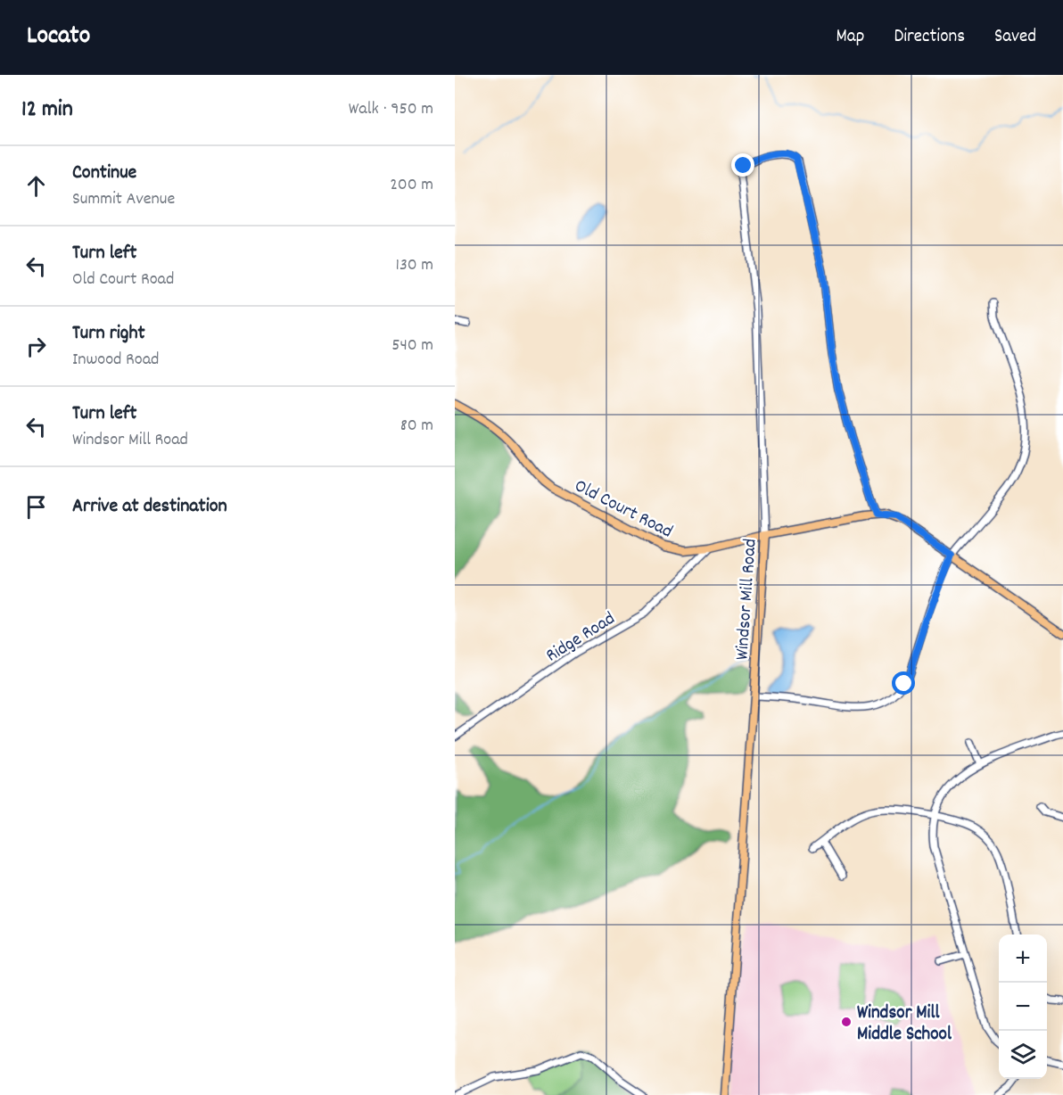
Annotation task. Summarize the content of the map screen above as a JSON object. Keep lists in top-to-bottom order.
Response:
{
  "streets": {
    "main road": ["Old Court Road", "Windsor Mill Road"],
    "street": ["Ridge Road"]
  },
  "crossings": [
    ["Old Court Road", "Windsor Mill Road"],
    ["Old Court Road", "Ridge Road"]
  ],
  "places": ["Windsor Mill Middle School"],
  "page": {
    "header": "Locato",
    "nav": ["Map", "Directions", "Saved"],
    "heading": ["12 min", "Walk · 950 m"],
    "list": [
      ["Continue", "Summit Avenue", "200 m"],
      ["Turn left", "Old Court Road", "130 m"],
      ["Turn right", "Inwood Road", "540 m"],
      ["Turn left", "Windsor Mill Road", "80 m"],
      "Arrive at destination"
    ],
    "map_buttons": ["+", "−"]
  }
}
